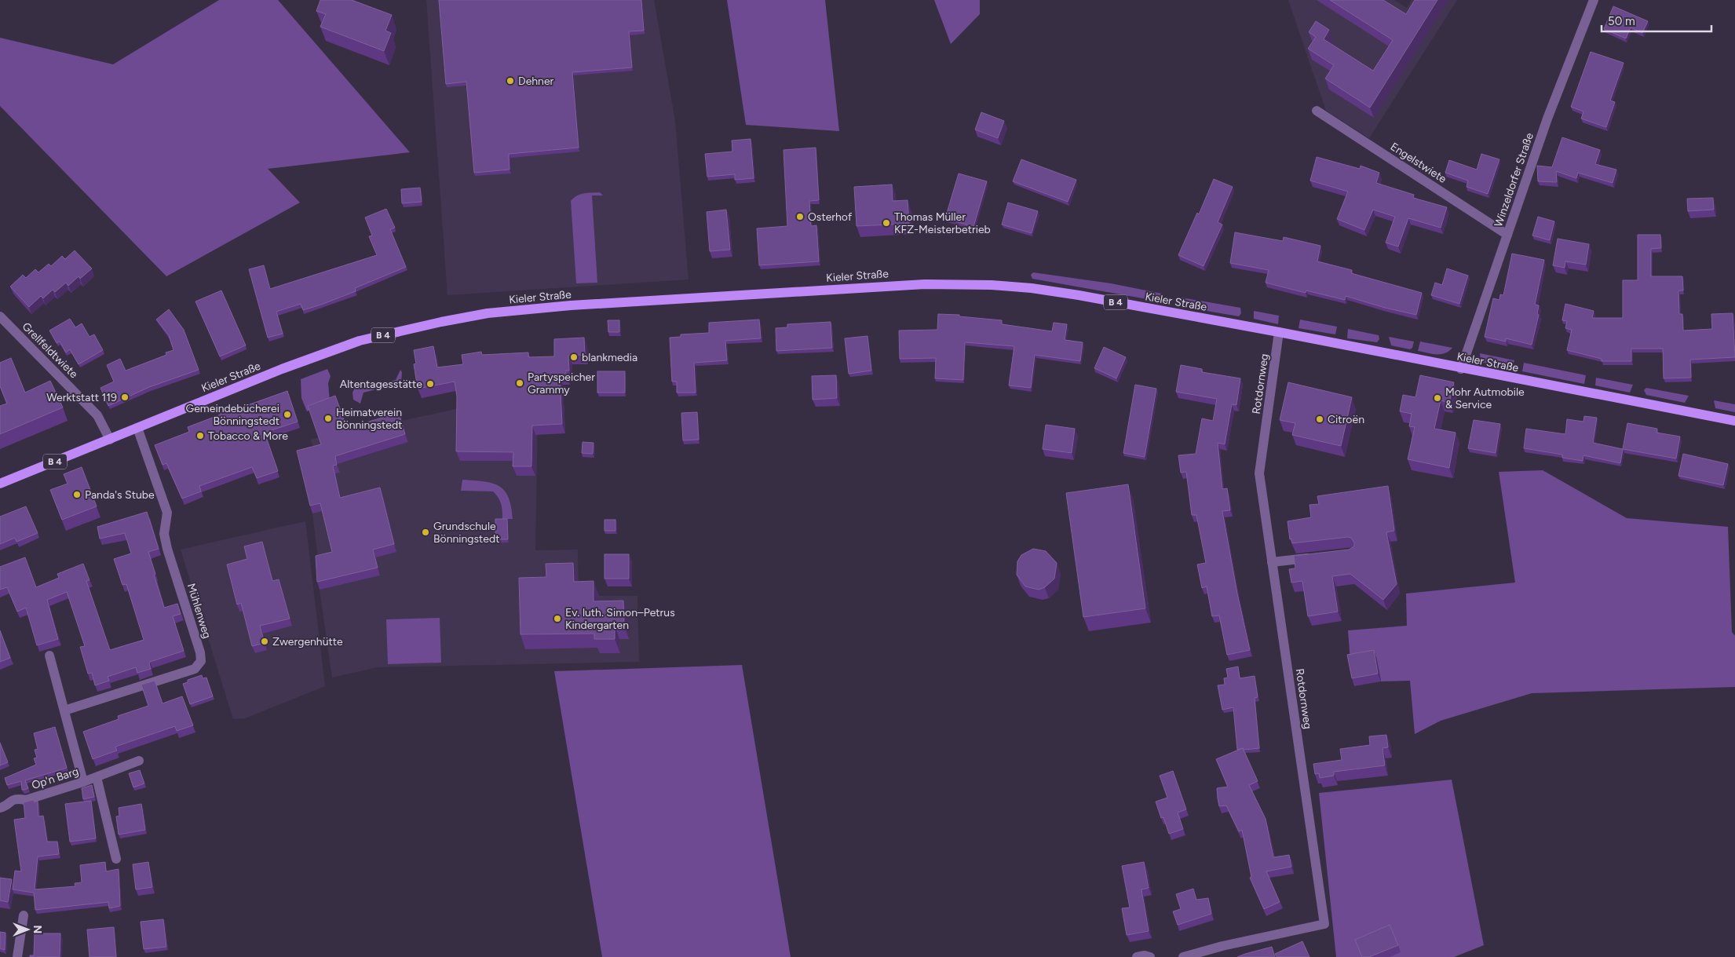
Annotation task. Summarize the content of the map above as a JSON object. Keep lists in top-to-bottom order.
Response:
{
  "streets": {
    "main road": ["Kieler Straße", "B 4"],
    "street": [
      "Engelstwiete",
      "Winzeldorfer Straße",
      "Grellfeldtwiete",
      "Rotdornweg",
      "Mühlenweg",
      "Op'n Barg"
    ]
  },
  "crossings": [
    ["Engelstwiete", "Winzeldorfer Straße"],
    ["Winzeldorfer Straße", "Kieler Straße"],
    ["Kieler Straße", "Grellfeldtwiete"],
    ["Kieler Straße", "Rotdornweg"],
    ["Kieler Straße", "Mühlenweg"]
  ],
  "places": [
    "Dehner",
    "Osterhof",
    "Thomas Müller KFZ-Meisterbetrieb",
    "blankmedia",
    "Partyspeicher Grammy",
    "Altentagesstätte",
    "Werktstatt 119",
    "Mohr Autmobile & Service",
    "Gemeindebücherei Bönningstedt",
    "Heimatverein Bönningstedt",
    "Citroën",
    "Tobacco & More",
    "Panda's Stube",
    "Grundschule Bönningstedt",
    "Ev. luth. Simon–Petrus Kindergarten",
    "Zwergenhütte"
  ],
  "scale_bar": "50 m",
  "north": "right"
}
